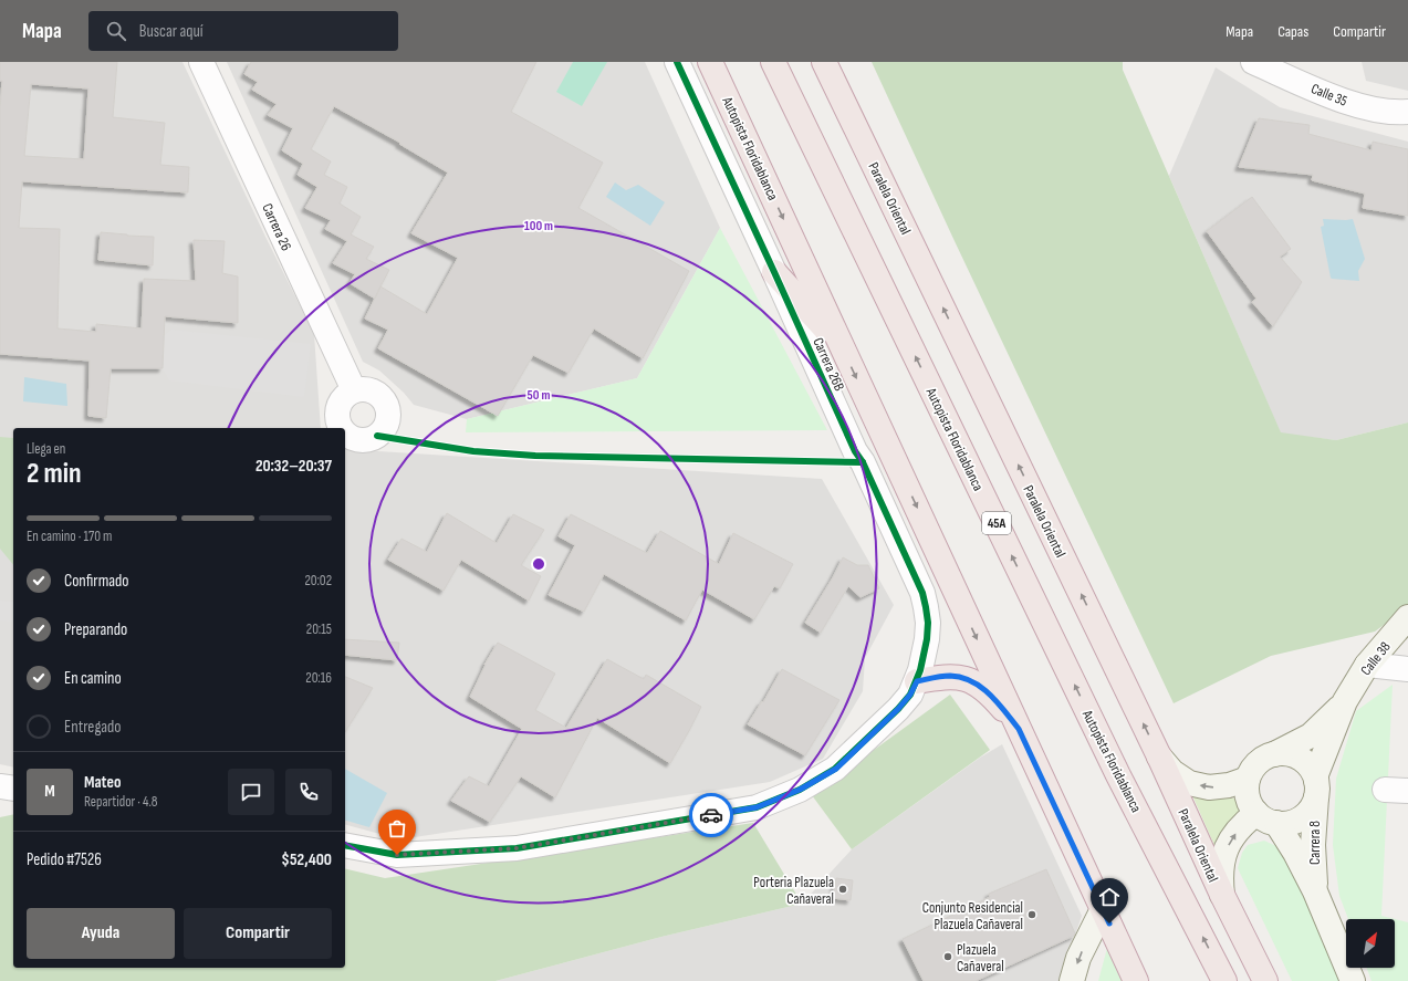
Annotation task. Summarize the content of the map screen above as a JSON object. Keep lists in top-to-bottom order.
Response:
{
  "streets": {
    "highway": ["Autopista Floridablanca", "Paralela Oriental", "45A"],
    "main road": ["Calle 38", "Carrera 8"],
    "street": ["Calle 35", "Carrera 26", "Carrera 26B"]
  },
  "crossings": [
    ["Calle 38", "Carrera 8"]
  ],
  "one_way": ["Paralela Oriental"],
  "places": ["Porteria Plazuela Cañaveral", "Conjunto Residencial Plazuela Cañaveral", "Plazuela Cañaveral"],
  "north": "top right",
  "page": {
    "header": "Mapa",
    "search": "Buscar aquí",
    "nav": ["Mapa", "Capas", "Compartir"],
    "heading": ["2 min", "Llega en", "20:32–20:37"],
    "panel": [
      "Mateo",
      "Repartidor · 4.8",
      "Pedido #7526",
      "$52,400"
    ],
    "bar": "En camino · 170 m",
    "list": [
      ["Confirmado", "20:02"],
      ["Preparando", "20:15"],
      ["En camino", "20:16"],
      "Entregado"
    ],
    "round": "M",
    "buttons": ["Ayuda", "Compartir"]
  },
  "rings": ["100 m", "50 m"]
}
